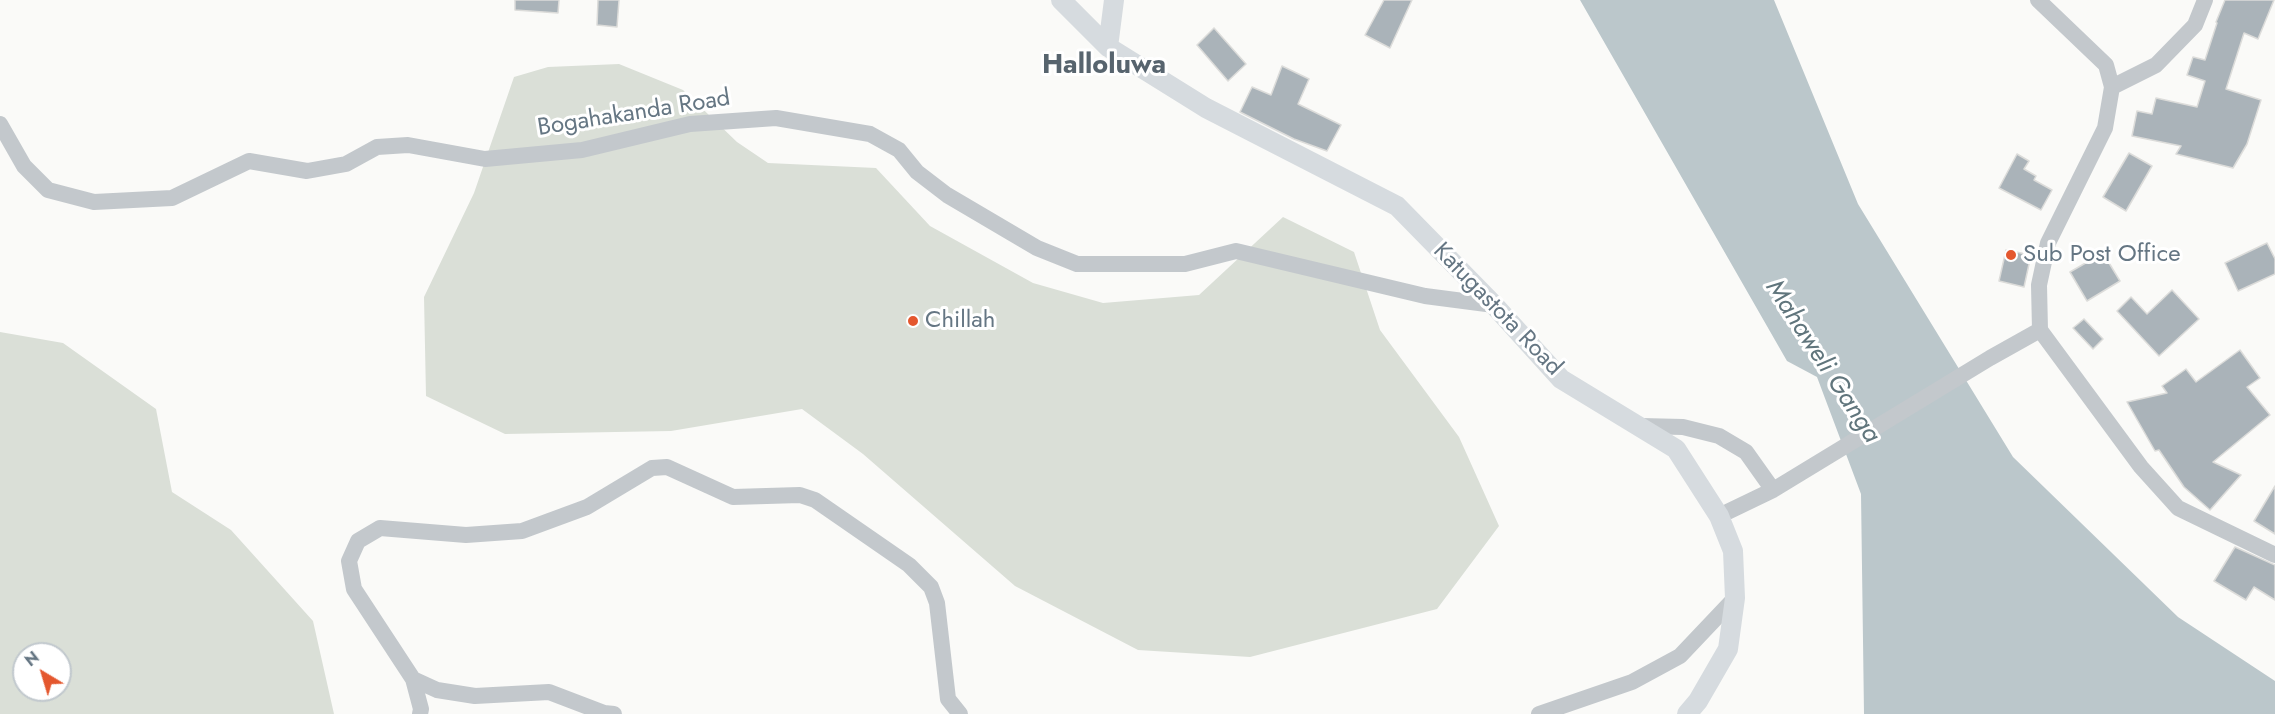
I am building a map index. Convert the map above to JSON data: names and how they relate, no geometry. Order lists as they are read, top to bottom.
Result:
{
  "streets": {
    "main road": ["Katugastota Road"],
    "street": ["Bogahakanda Road"]
  },
  "crossings": [
    ["Bogahakanda Road", "Katugastota Road"]
  ],
  "districts": ["Halloluwa"],
  "water": ["Mahaweli Ganga"],
  "places": ["Sub Post Office", "Chillah"],
  "north": "top left"
}
